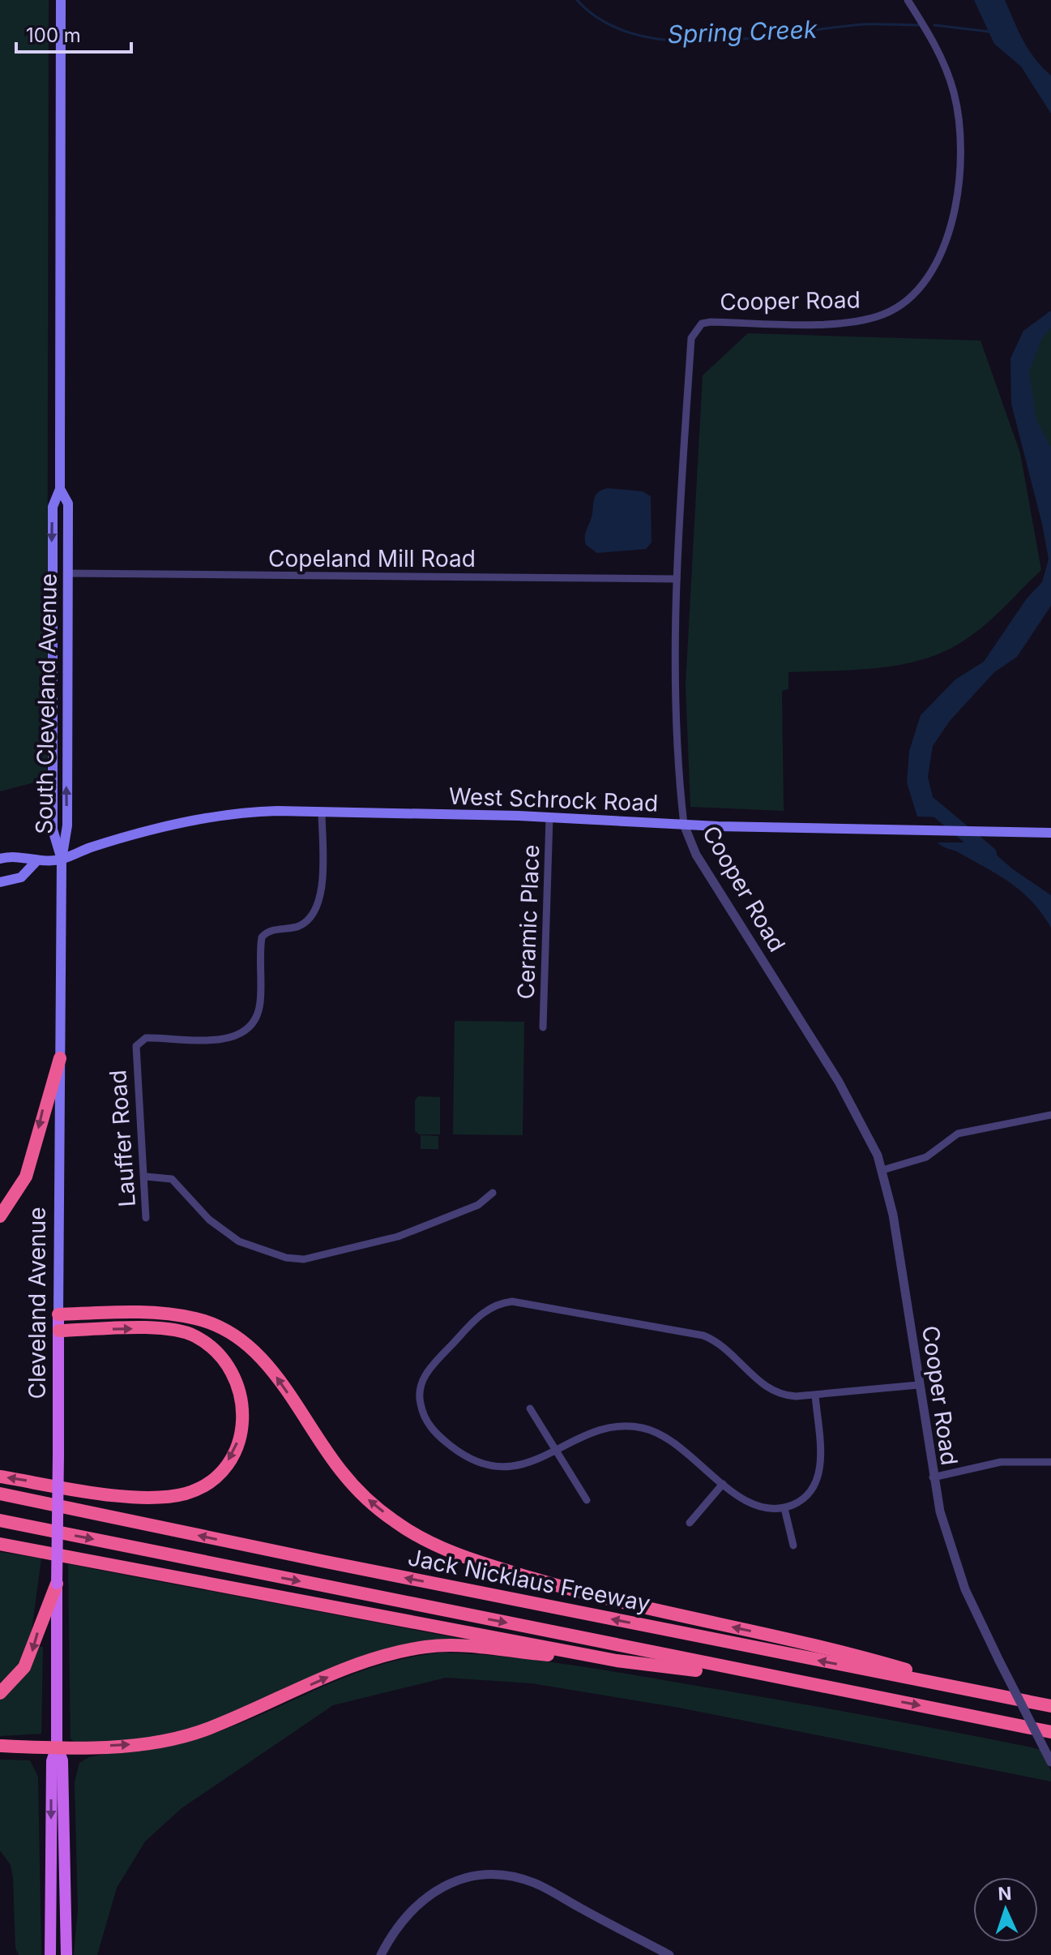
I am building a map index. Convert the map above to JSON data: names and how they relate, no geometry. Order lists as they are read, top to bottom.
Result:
{
  "streets": {
    "highway": ["Jack Nicklaus Freeway"],
    "main road": ["South Cleveland Avenue", "West Schrock Road", "Cleveland Avenue"],
    "street": [
      "Cooper Road",
      "Copeland Mill Road",
      "Ceramic Place",
      "Lauffer Road"
    ]
  },
  "crossings": [
    ["Cooper Road", "Copeland Mill Road"],
    ["Cooper Road", "West Schrock Road"],
    ["Copeland Mill Road", "South Cleveland Avenue"],
    ["South Cleveland Avenue", "West Schrock Road"],
    ["South Cleveland Avenue", "Cleveland Avenue"],
    ["West Schrock Road", "Ceramic Place"],
    ["West Schrock Road", "Lauffer Road"],
    ["West Schrock Road", "Cleveland Avenue"]
  ],
  "water": ["Spring Creek"],
  "scale_bar": "100 m",
  "north": "top"
}
